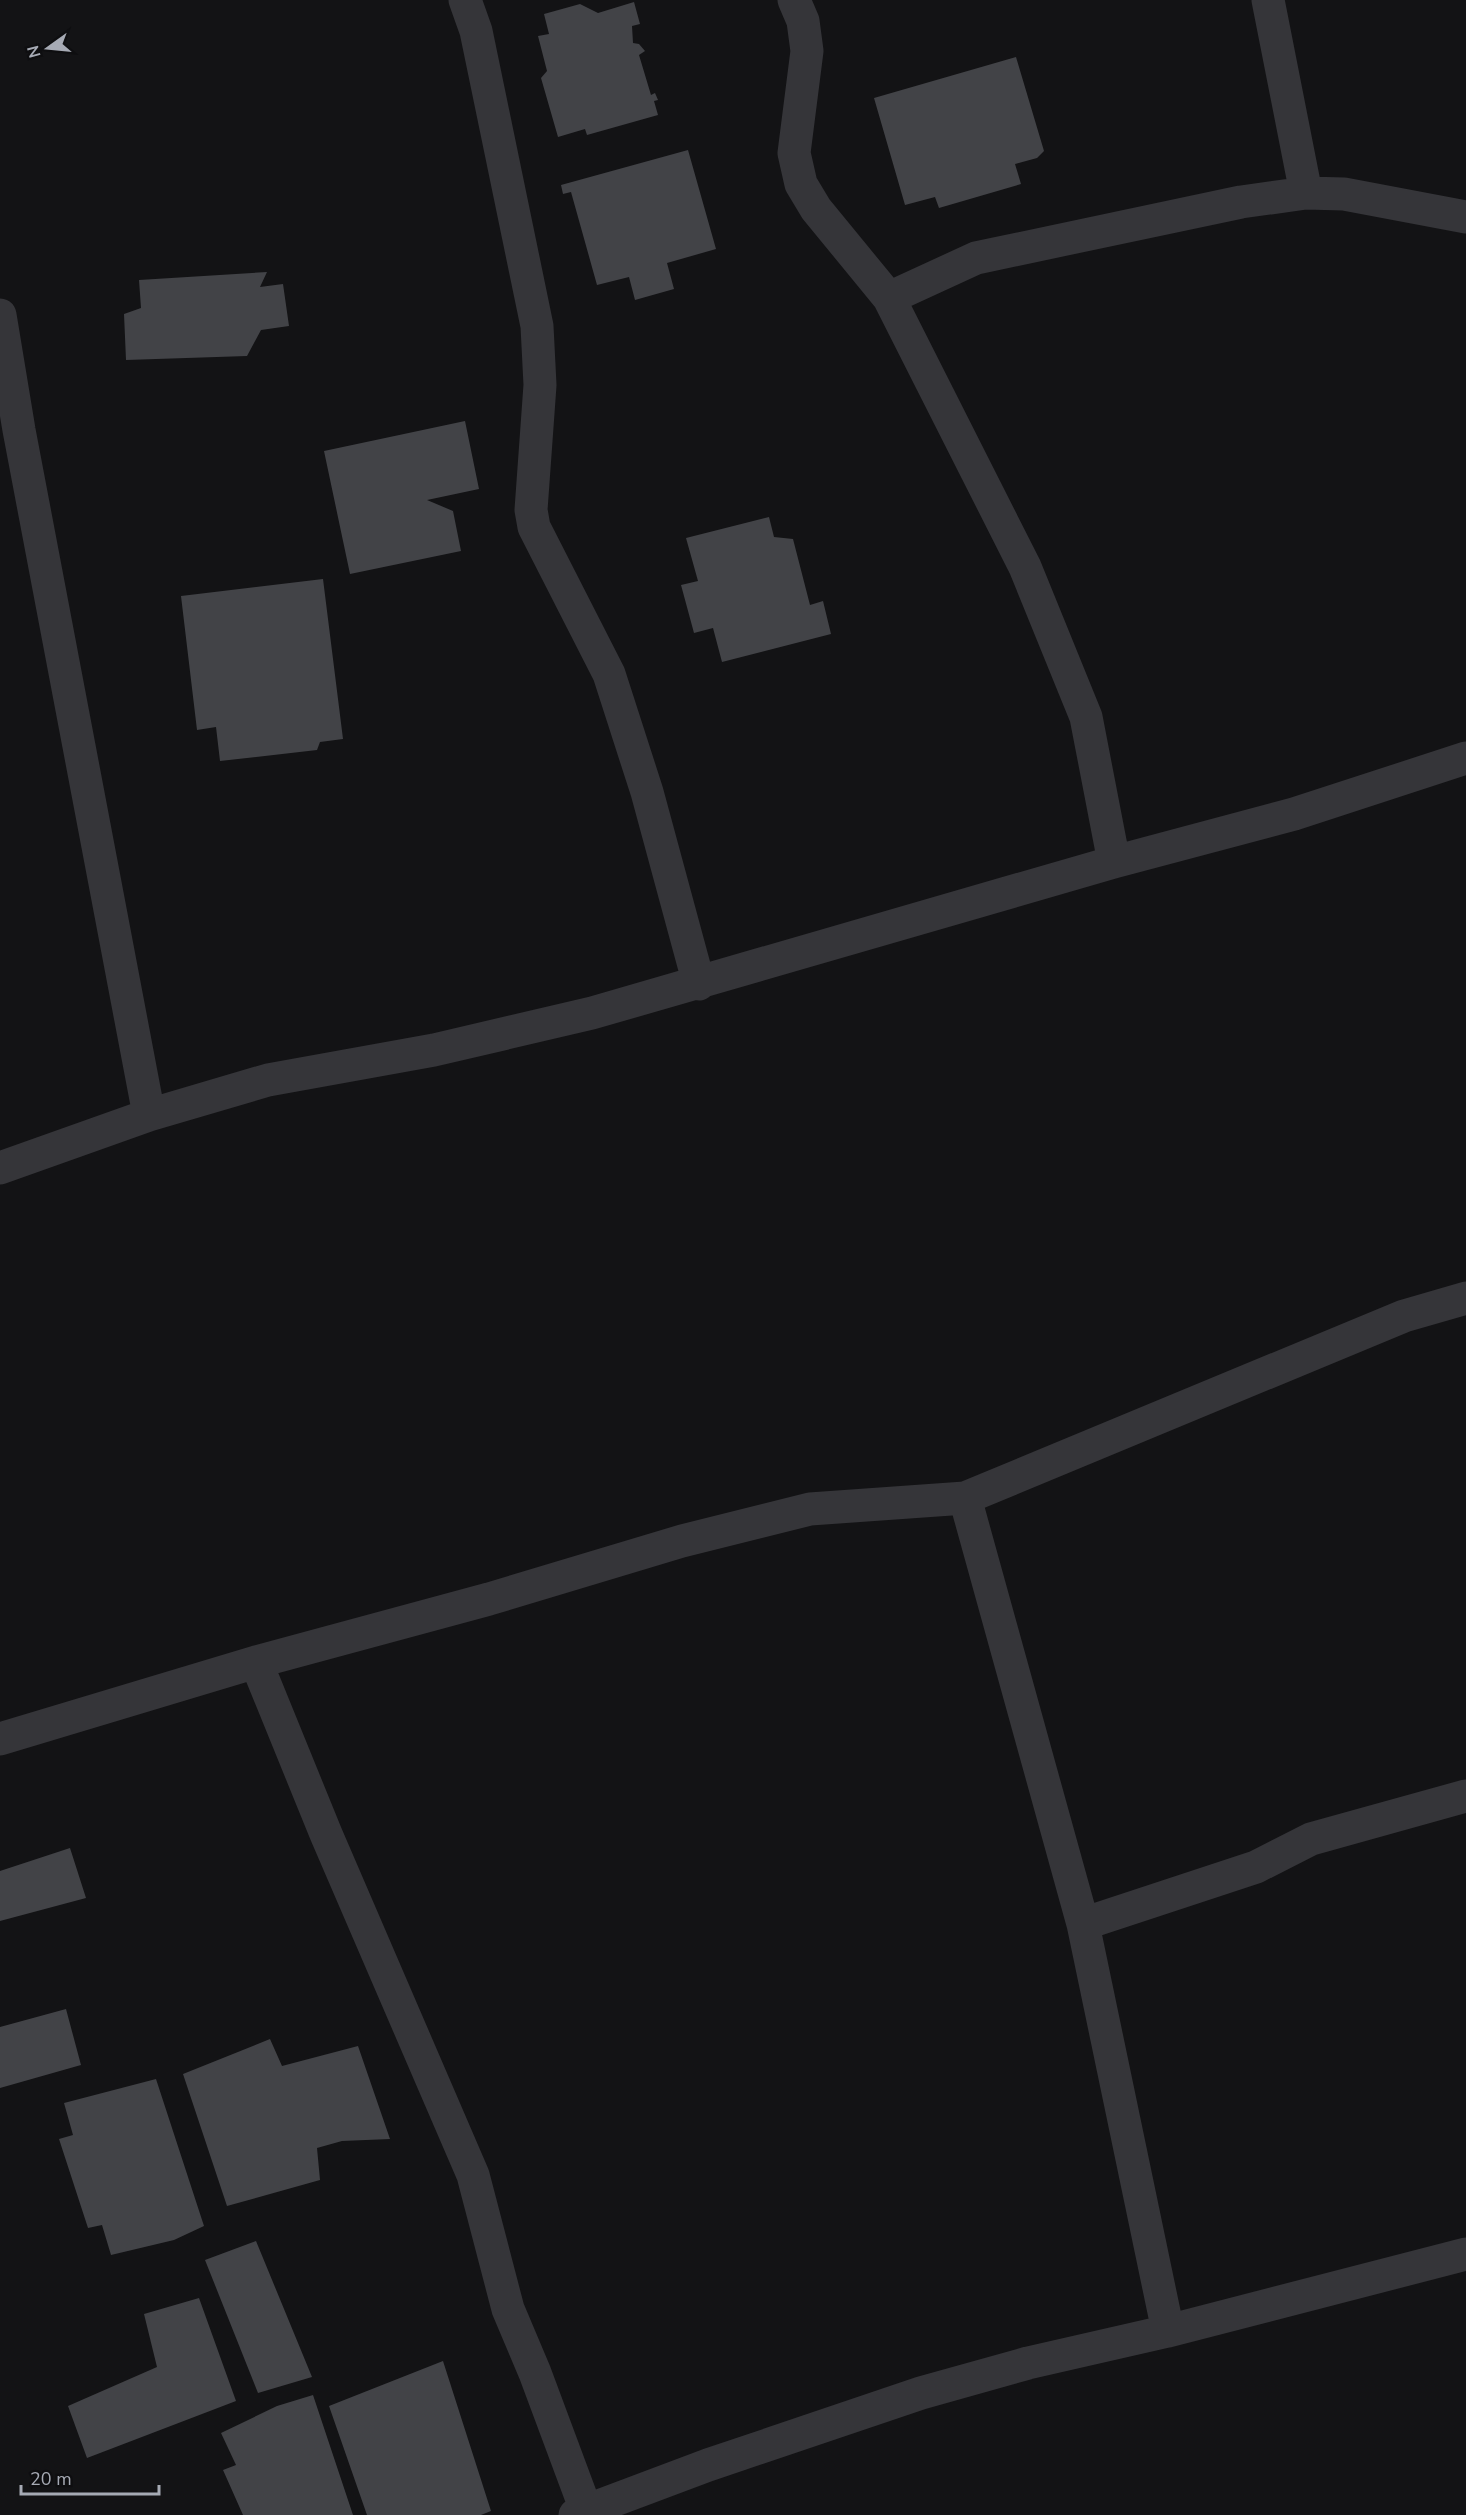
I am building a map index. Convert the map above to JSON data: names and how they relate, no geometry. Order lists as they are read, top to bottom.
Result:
{
  "scale_bar": "20 m",
  "north": "left"
}
